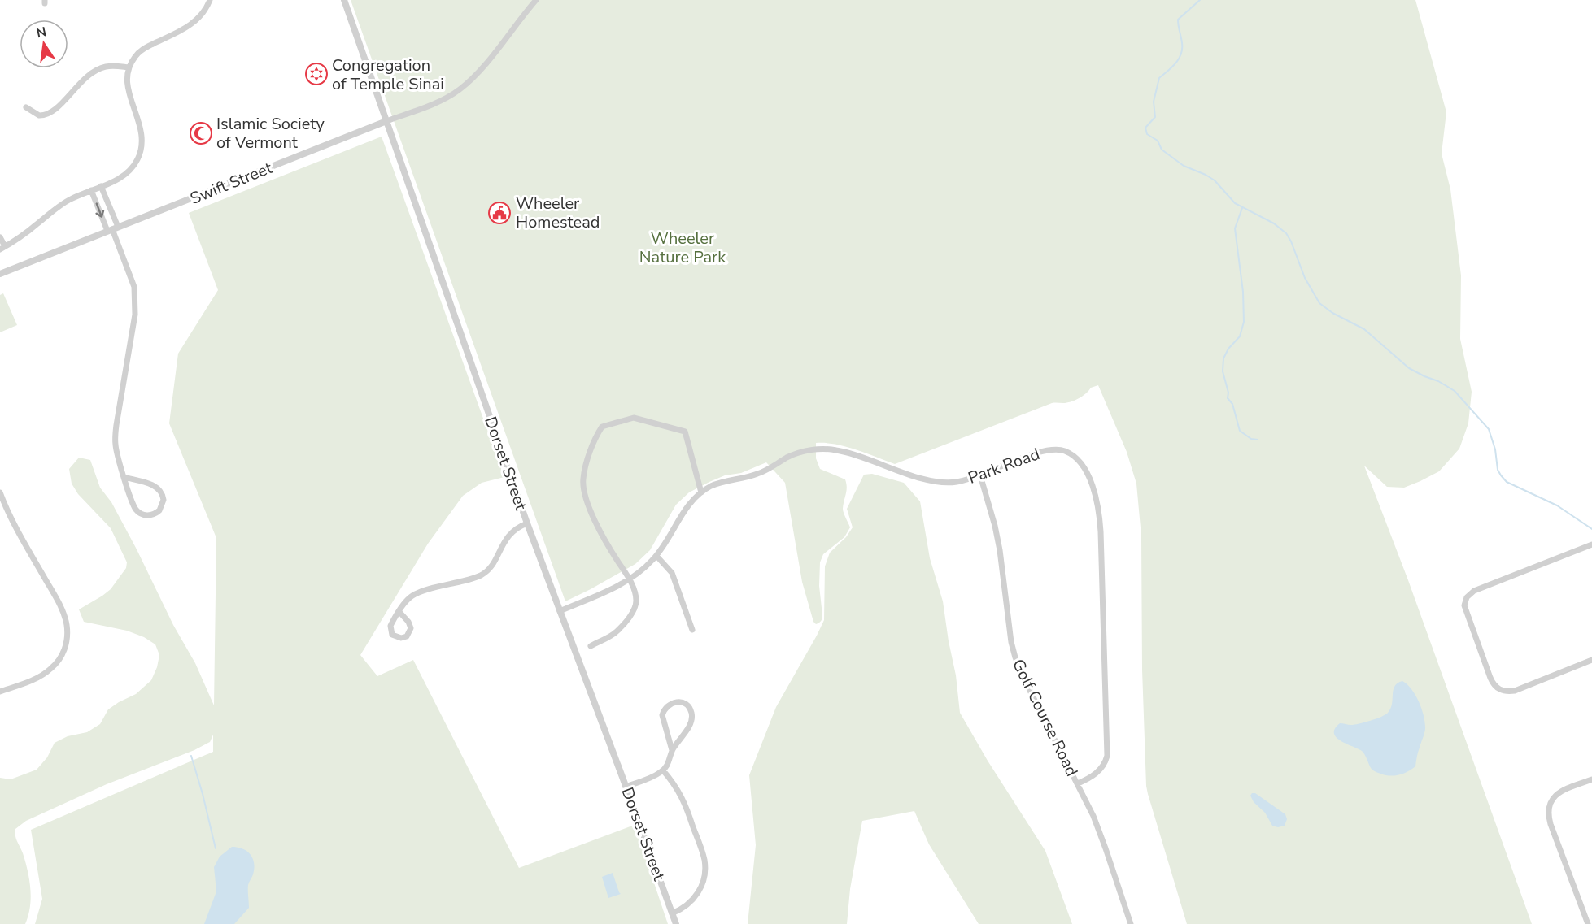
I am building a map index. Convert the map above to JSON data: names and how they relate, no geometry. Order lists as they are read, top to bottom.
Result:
{
  "streets": {
    "street": [
      "Swift Street",
      "Dorset Street",
      "Park Road",
      "Golf Course Road"
    ]
  },
  "crossings": [
    ["Swift Street", "Dorset Street"],
    ["Dorset Street", "Park Road"],
    ["Park Road", "Golf Course Road"]
  ],
  "parks": ["Wheeler Nature Park"],
  "places": {
    "synagogue": ["Congregation of Temple Sinai"],
    "mosque": ["Islamic Society of Vermont"],
    "public building": ["Wheeler Homestead"]
  },
  "north": "top"
}
